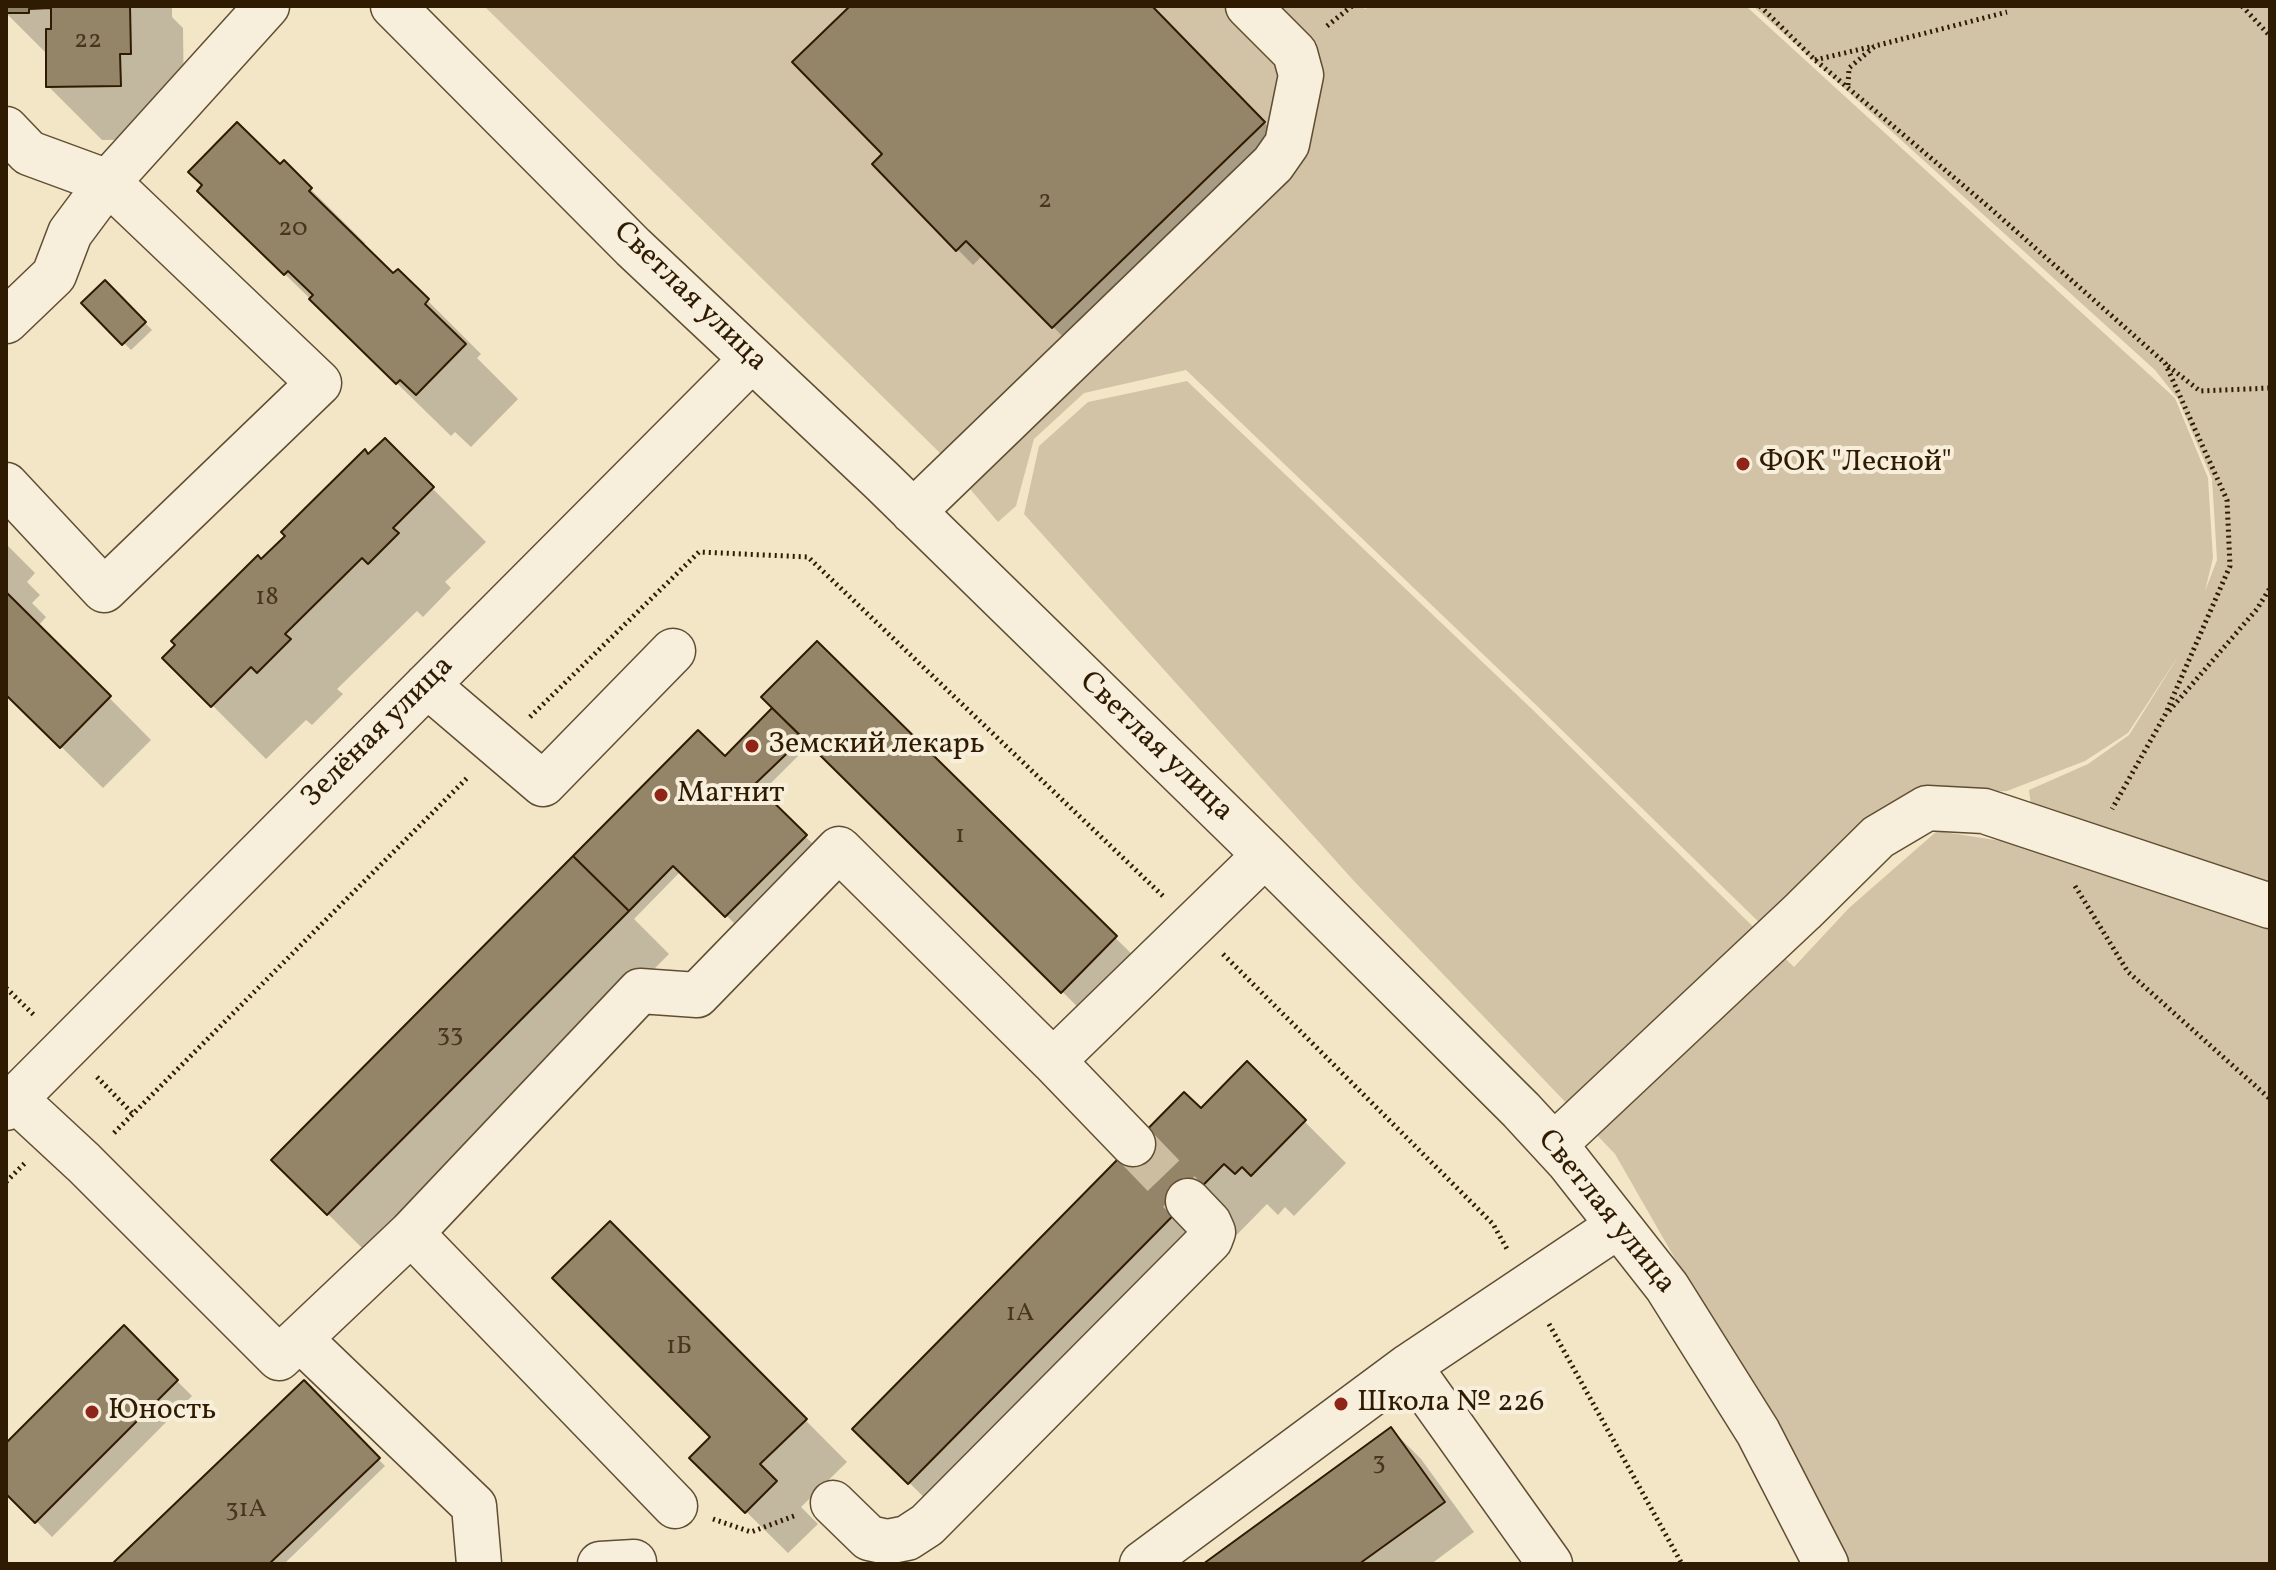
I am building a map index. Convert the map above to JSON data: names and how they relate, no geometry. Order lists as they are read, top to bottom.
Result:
{
  "streets": {
    "street": ["Светлая улица", "Зелёная улица"]
  },
  "crossings": [
    ["Светлая улица", "Зелёная улица"]
  ],
  "places": [
    "ФОК \"Лесной\"",
    "Земский лекарь",
    "Магнит",
    "Школа № 226",
    "Юность"
  ],
  "house_numbers": [
    "22",
    "2",
    "20",
    "18",
    "1",
    "33",
    "1А",
    "1Б",
    "3",
    "31А"
  ]
}
